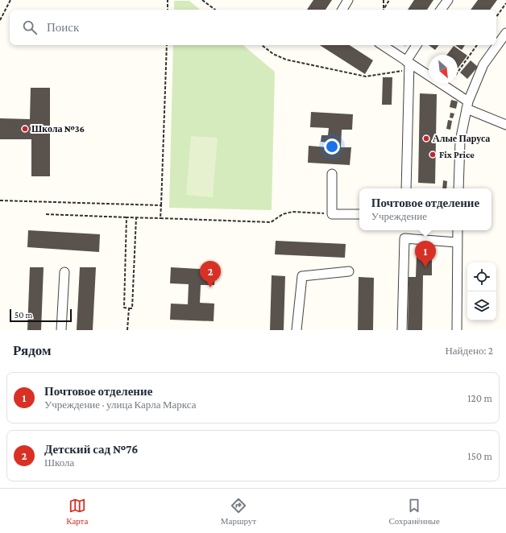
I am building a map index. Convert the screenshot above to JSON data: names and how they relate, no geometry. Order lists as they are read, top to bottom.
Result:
{
  "places": ["Школа №36", "Алые Паруса", "Fix Price"],
  "scale_bar": "50 m",
  "north": "bottom right",
  "page": {
    "search": "Поиск",
    "popup": ["Почтовое отделение", "Учреждение"],
    "pins": ["1", "2"],
    "scale": "50 m",
    "heading": ["Рядом", "Найдено: 2"],
    "list": [
      {
        "mark": "1",
        "name": "Почтовое отделение",
        "note": "Учреждение · улица Карла Маркса",
        "value": "120 m"
      },
      {
        "mark": "2",
        "name": "Детский сад №76",
        "note": "Школа",
        "value": "150 m"
      }
    ],
    "nav": ["Карта", "Маршрут", "Сохранённые"]
  }
}
